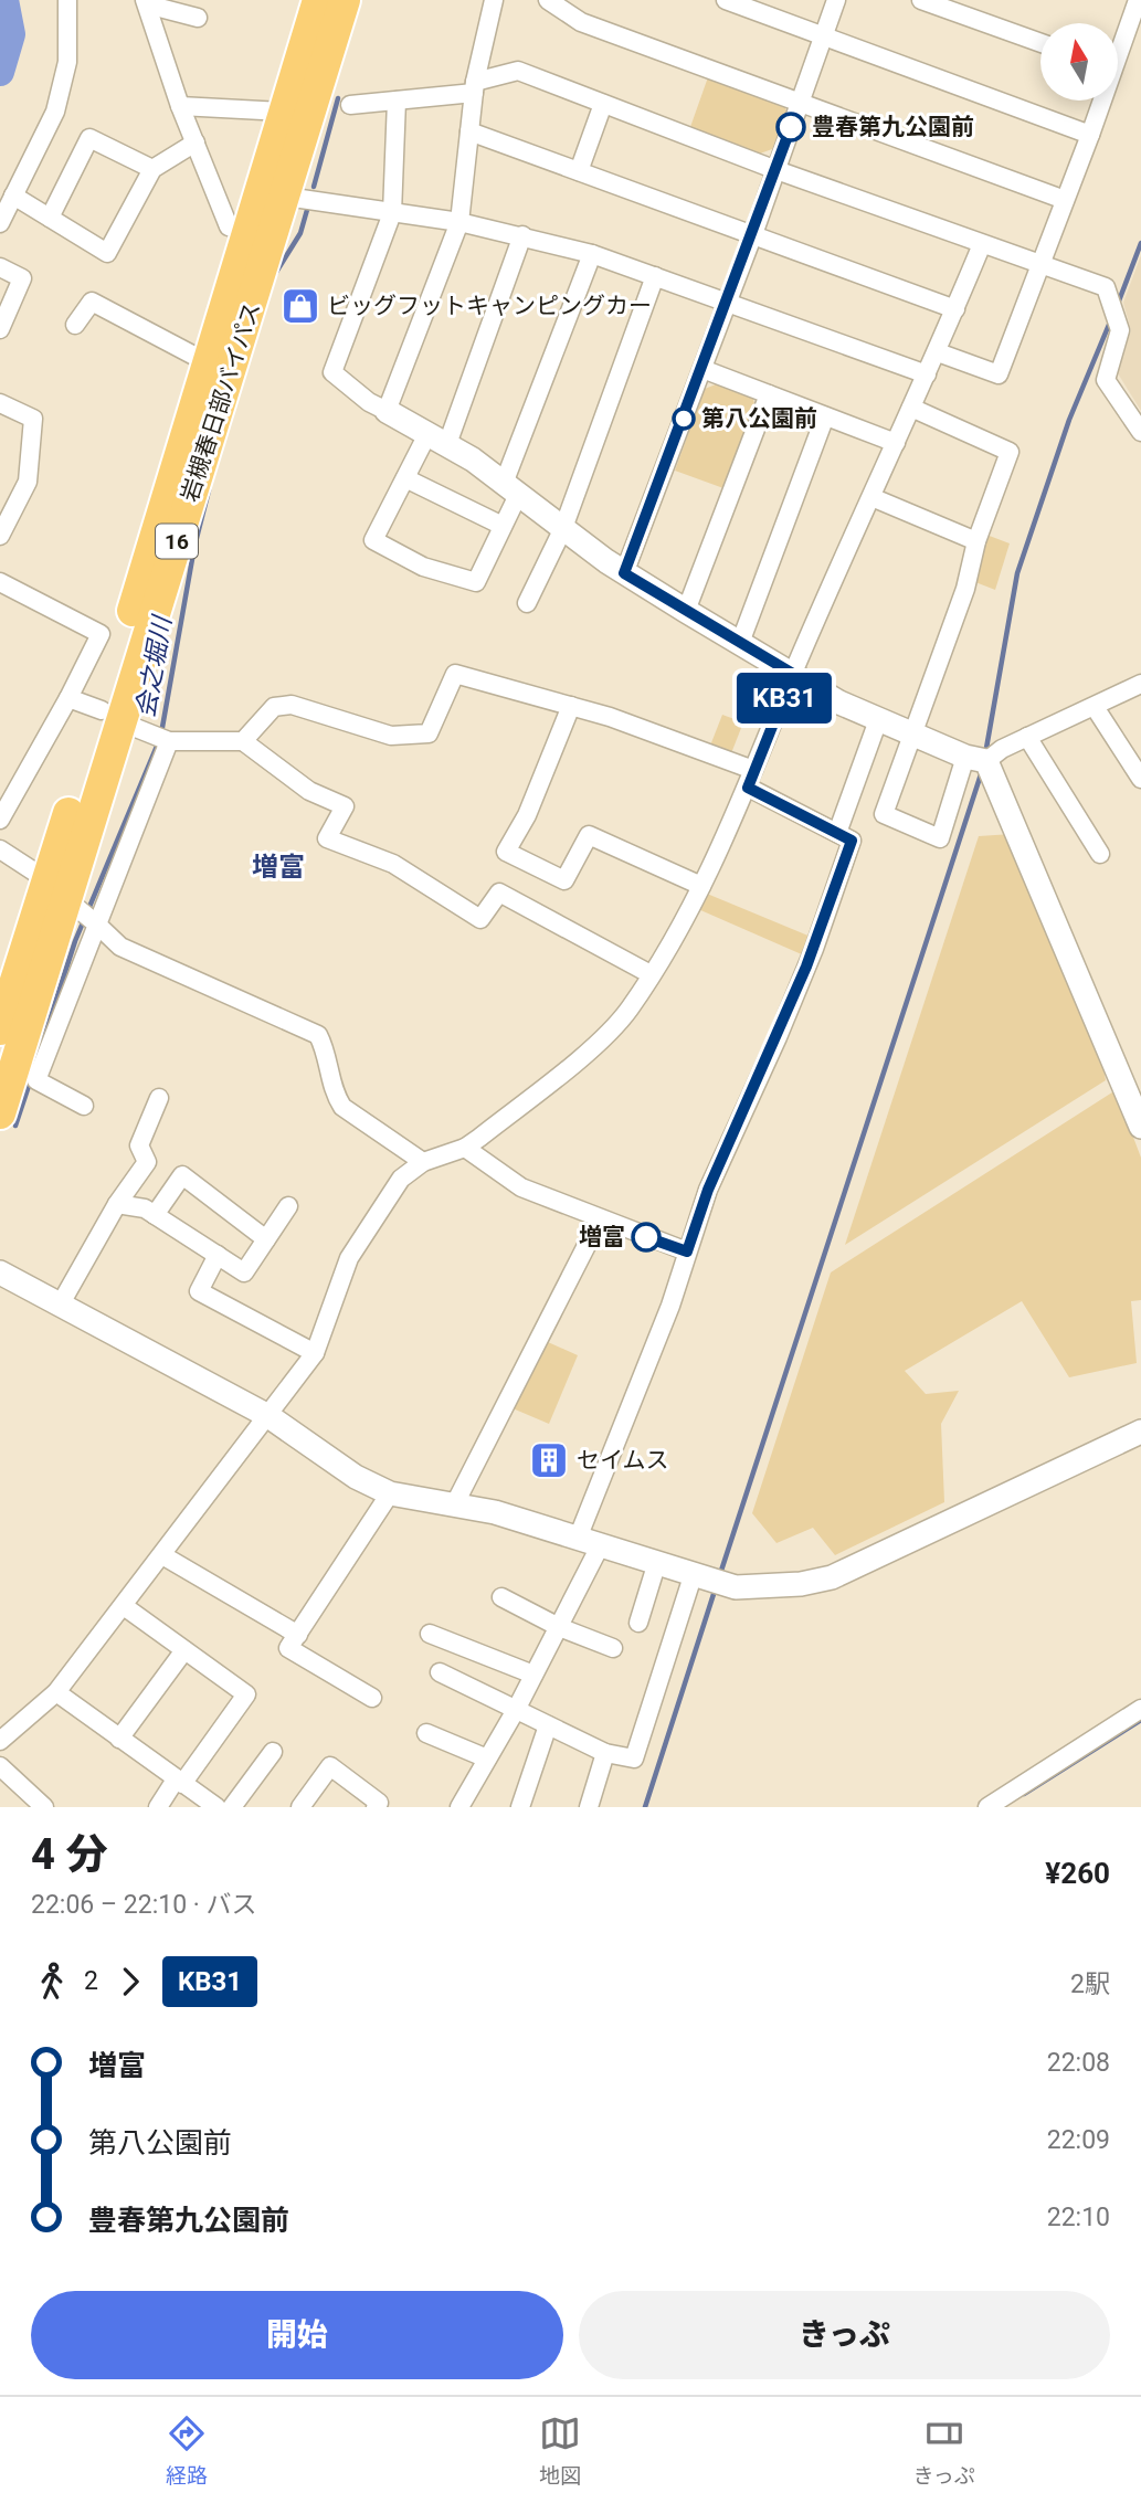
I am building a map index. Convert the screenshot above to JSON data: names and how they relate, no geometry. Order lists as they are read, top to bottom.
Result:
{
  "streets": {
    "highway": ["岩槻春日部バイパス", "16"]
  },
  "districts": ["増富"],
  "water": ["会之堀川"],
  "places": {
    "other": ["豊春第九公園前", "第八公園前", "増富"],
    "shop": ["ビッグフットキャンピングカー"],
    "building": ["セイムス"]
  },
  "lines": ["bus line KB31"],
  "north": "top",
  "page": {
    "on_map": "KB31",
    "heading": ["4 分", "22:06 – 22:10 · バス", "¥260"],
    "legs": ["2", "KB31", "2駅"],
    "list": [
      {
        "name": "増富",
        "value": "22:08"
      },
      {
        "name": "第八公園前",
        "value": "22:09"
      },
      {
        "name": "豊春第九公園前",
        "value": "22:10"
      }
    ],
    "buttons": ["開始", "きっぷ"],
    "tabs": ["経路", "地図", "きっぷ"]
  }
}
